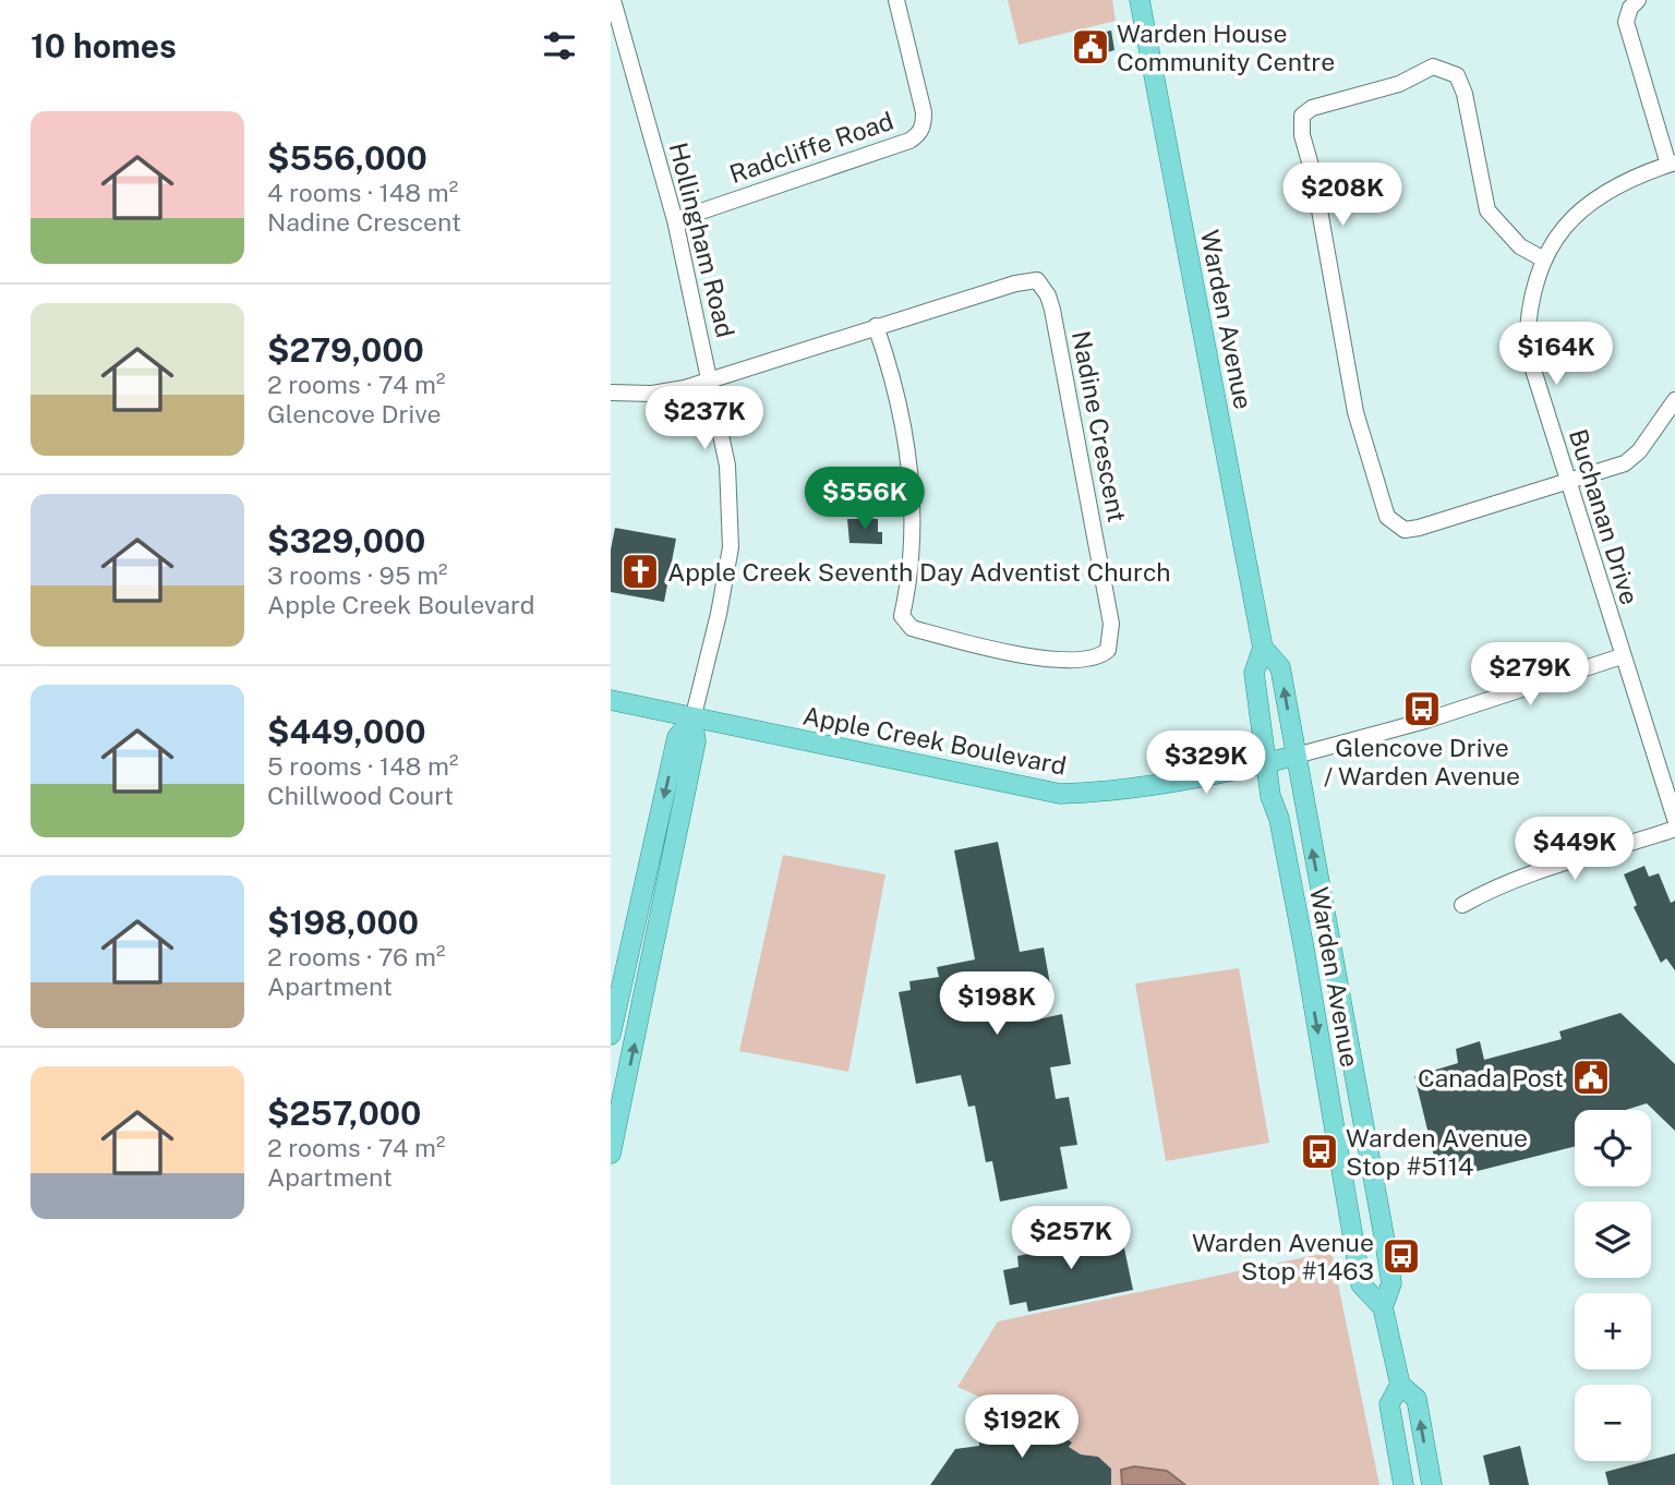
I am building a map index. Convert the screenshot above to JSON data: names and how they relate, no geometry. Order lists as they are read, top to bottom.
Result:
{
  "streets": {
    "main road": ["Warden Avenue", "Apple Creek Boulevard"],
    "street": [
      "Radcliffe Road",
      "Hollingham Road",
      "Nadine Crescent",
      "Buchanan Drive"
    ]
  },
  "crossings": [
    ["Radcliffe Road", "Hollingham Road"],
    ["Hollingham Road", "Nadine Crescent"],
    ["Hollingham Road", "Apple Creek Boulevard"],
    ["Warden Avenue", "Apple Creek Boulevard"]
  ],
  "places": {
    "public building": ["Warden House Community Centre", "Canada Post"],
    "church": ["Apple Creek Seventh Day Adventist Church"],
    "bus stop": ["Glencove Drive / Warden Avenue", "Warden Avenue Stop #5114", "Warden Avenue Stop #1463"]
  },
  "page": {
    "heading": "10 homes",
    "list": [
      {
        "name": "$556,000",
        "note": "4 rooms · 148 m² · Nadine Crescent"
      },
      {
        "name": "$279,000",
        "note": "2 rooms · 74 m² · Glencove Drive"
      },
      {
        "name": "$329,000",
        "note": "3 rooms · 95 m² · Apple Creek Boulevard"
      },
      {
        "name": "$449,000",
        "note": "5 rooms · 148 m² · Chillwood Court"
      },
      {
        "name": "$198,000",
        "note": "2 rooms · 76 m² · Apartment"
      },
      {
        "name": "$257,000",
        "note": "2 rooms · 74 m² · Apartment"
      }
    ],
    "price": [
      "$208K",
      "$164K",
      "$237K",
      "$556K",
      "$279K",
      "$329K",
      "$449K",
      "$198K",
      "$257K",
      "$192K"
    ],
    "map_buttons": ["+", "−"]
  }
}
